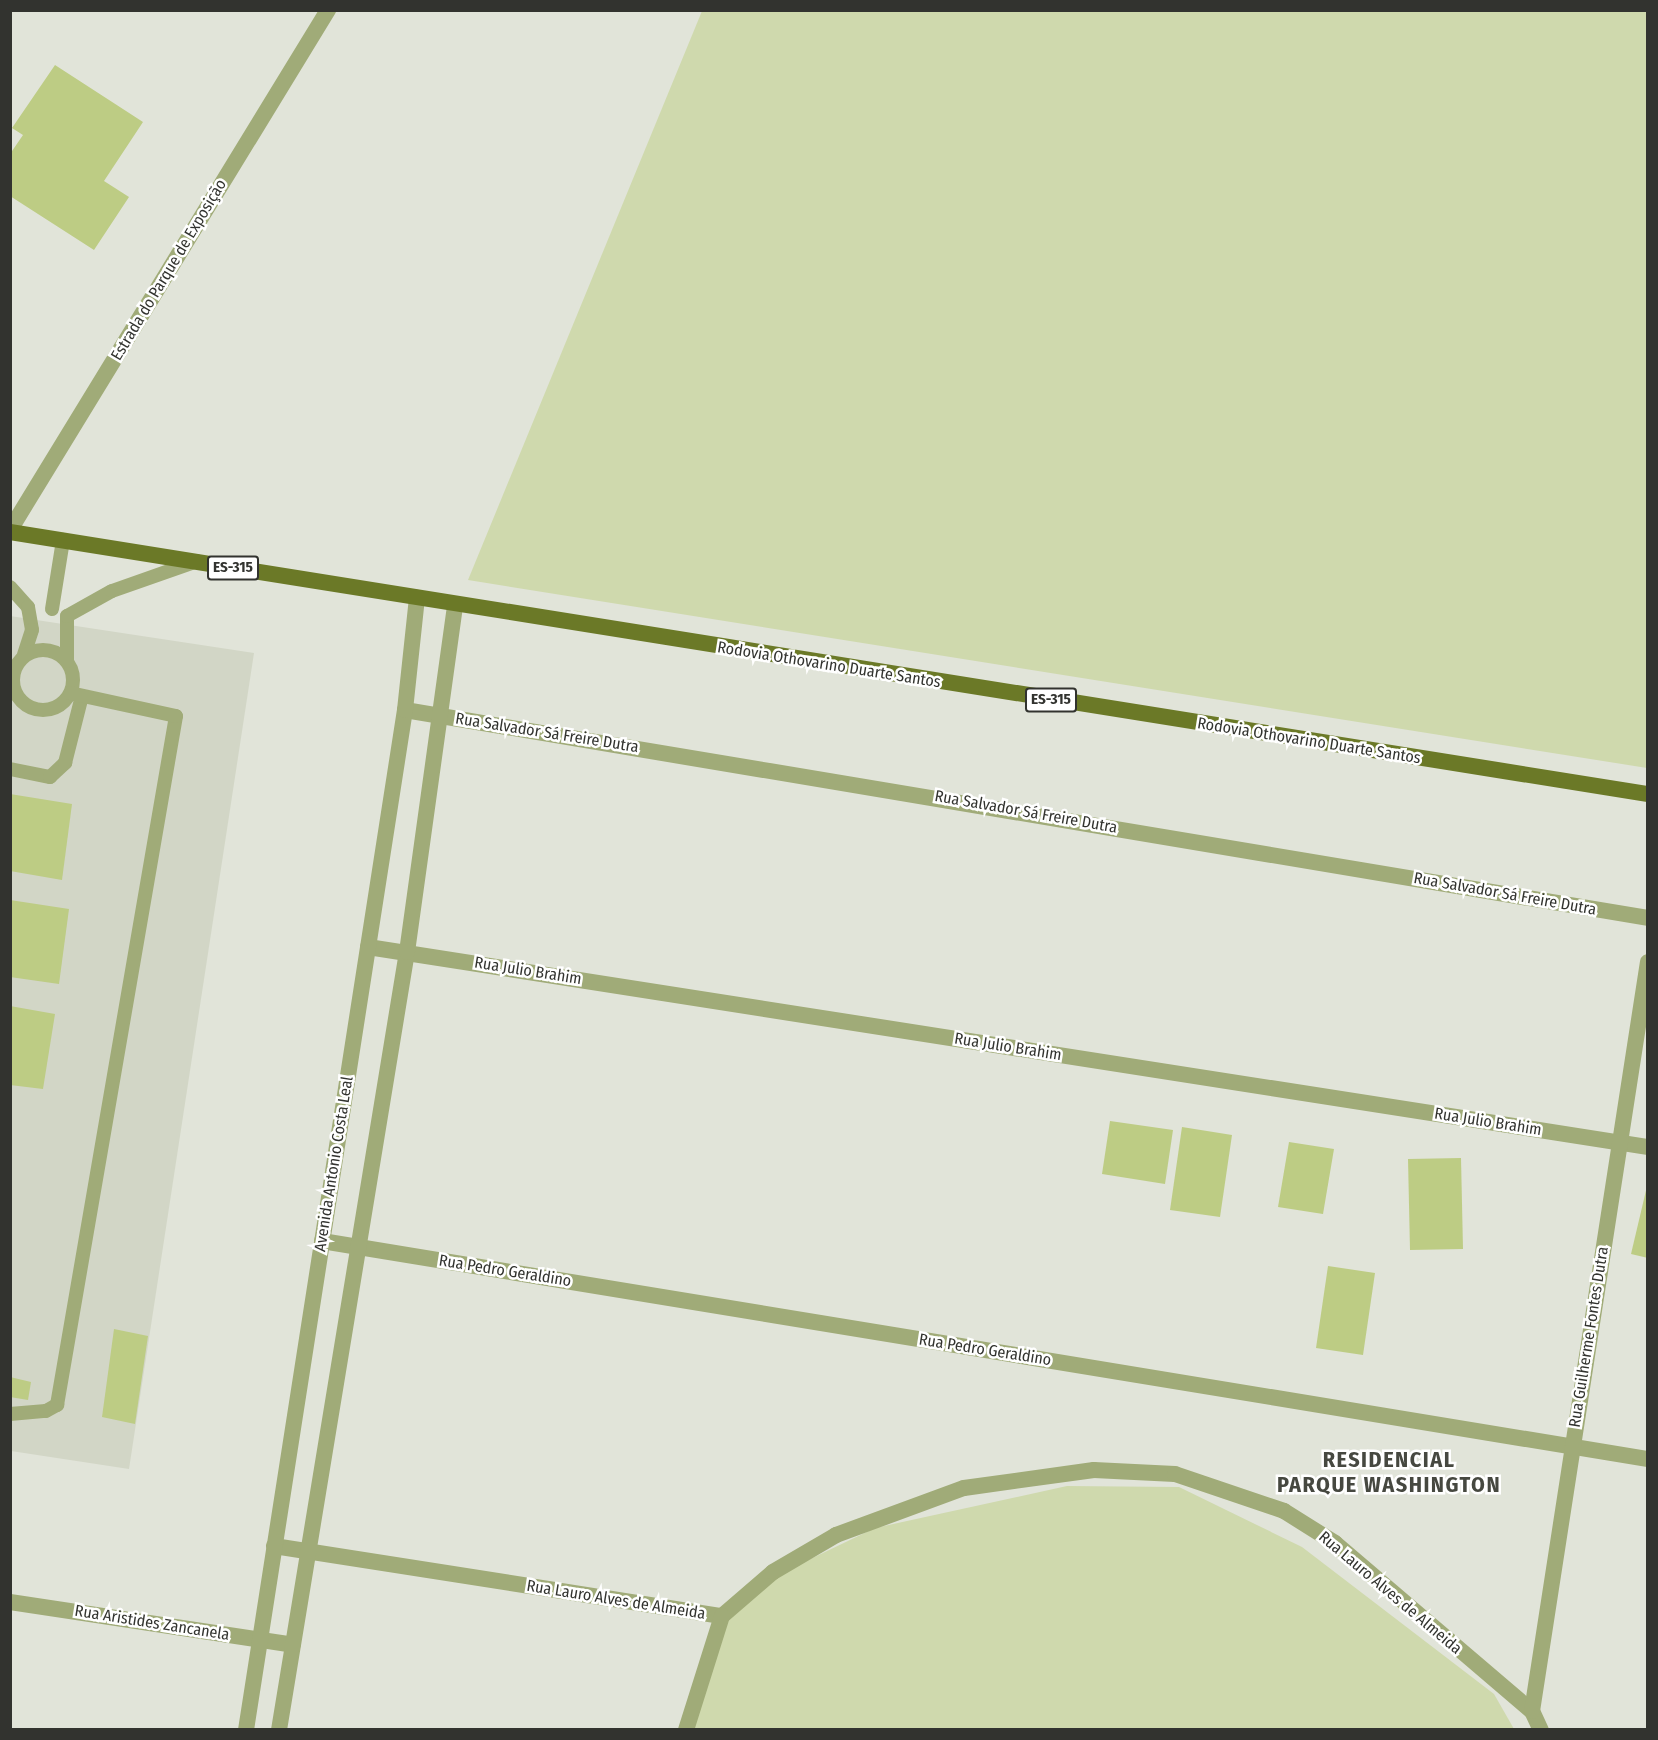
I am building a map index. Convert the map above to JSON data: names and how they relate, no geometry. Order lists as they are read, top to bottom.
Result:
{
  "streets": {
    "main road": ["ES-315", "Rodovia Othovarino Duarte Santos"],
    "street": [
      "Estrada do Parque de Exposição",
      "Rua Salvador Sá Freire Dutra",
      "Rua Julio Brahim",
      "Avenida Antonio Costa Leal",
      "Rua Pedro Geraldino",
      "Rua Guilherme Fontes Dutra",
      "Rua Lauro Alves de Almeida",
      "Rua Aristides Zancanela"
    ]
  },
  "crossings": [
    ["Estrada do Parque de Exposição", "Rodovia Othovarino Duarte Santos"],
    ["Rodovia Othovarino Duarte Santos", "Avenida Antonio Costa Leal"],
    ["Rua Salvador Sá Freire Dutra", "Avenida Antonio Costa Leal"],
    ["Rua Julio Brahim", "Avenida Antonio Costa Leal"],
    ["Rua Julio Brahim", "Rua Guilherme Fontes Dutra"],
    ["Avenida Antonio Costa Leal", "Rua Pedro Geraldino"],
    ["Avenida Antonio Costa Leal", "Rua Lauro Alves de Almeida"],
    ["Avenida Antonio Costa Leal", "Rua Aristides Zancanela"],
    ["Rua Pedro Geraldino", "Rua Guilherme Fontes Dutra"],
    ["Rua Guilherme Fontes Dutra", "Rua Lauro Alves de Almeida"]
  ],
  "districts": ["RESIDENCIAL PARQUE WASHINGTON"]
}
